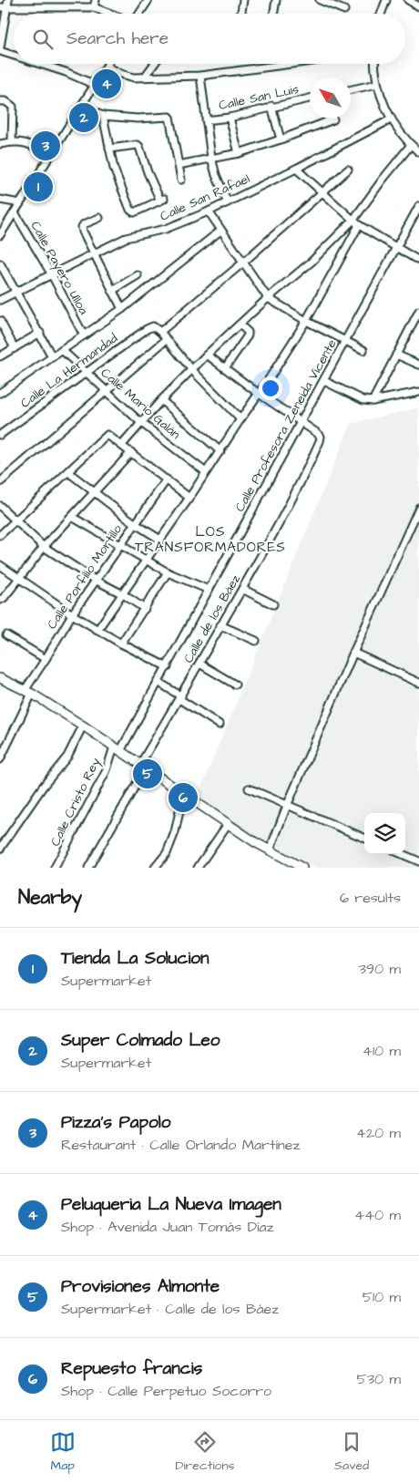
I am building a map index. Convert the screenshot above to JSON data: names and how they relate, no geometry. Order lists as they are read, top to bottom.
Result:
{
  "streets": {
    "street": [
      "Calle San Luis",
      "Calle San Rafael",
      "Calle Payero Ulloa",
      "Calle La Hermandad",
      "Calle Mario Galán",
      "Calle Profesora Zeneida Vicente",
      "Calle Porfilio Mortillo",
      "Calle de los Báez",
      "Calle Cristo Rey"
    ]
  },
  "crossings": [
    ["Calle San Rafael", "Calle Payero Ulloa"],
    ["Calle La Hermandad", "Calle Mario Galán"],
    ["Calle Profesora Zeneida Vicente", "Calle de los Báez"],
    ["Calle Profesora Zeneida Vicente", "Calle Cristo Rey"]
  ],
  "districts": ["LOS TRANSFORMADORES"],
  "north": "top left",
  "page": {
    "search": "Search here",
    "pins": [
      "4",
      "2",
      "3",
      "1",
      "5",
      "6"
    ],
    "heading": ["Nearby", "6 results"],
    "list": [
      {
        "mark": "1",
        "name": "Tienda La Solucion",
        "note": "Supermarket",
        "value": "390 m"
      },
      {
        "mark": "2",
        "name": "Super Colmado Leo",
        "note": "Supermarket",
        "value": "410 m"
      },
      {
        "mark": "3",
        "name": "Pizza's Papolo",
        "note": "Restaurant · Calle Orlando Martínez",
        "value": "420 m"
      },
      {
        "mark": "4",
        "name": "Peluqueria La Nueva Imagen",
        "note": "Shop · Avenida Juan Tomás Díaz",
        "value": "440 m"
      },
      {
        "mark": "5",
        "name": "Provisiones Almonte",
        "note": "Supermarket · Calle de los Báez",
        "value": "510 m"
      },
      {
        "mark": "6",
        "name": "Repuesto francis",
        "note": "Shop · Calle Perpetuo Socorro",
        "value": "530 m"
      }
    ],
    "nav": ["Map", "Directions", "Saved"]
  }
}
